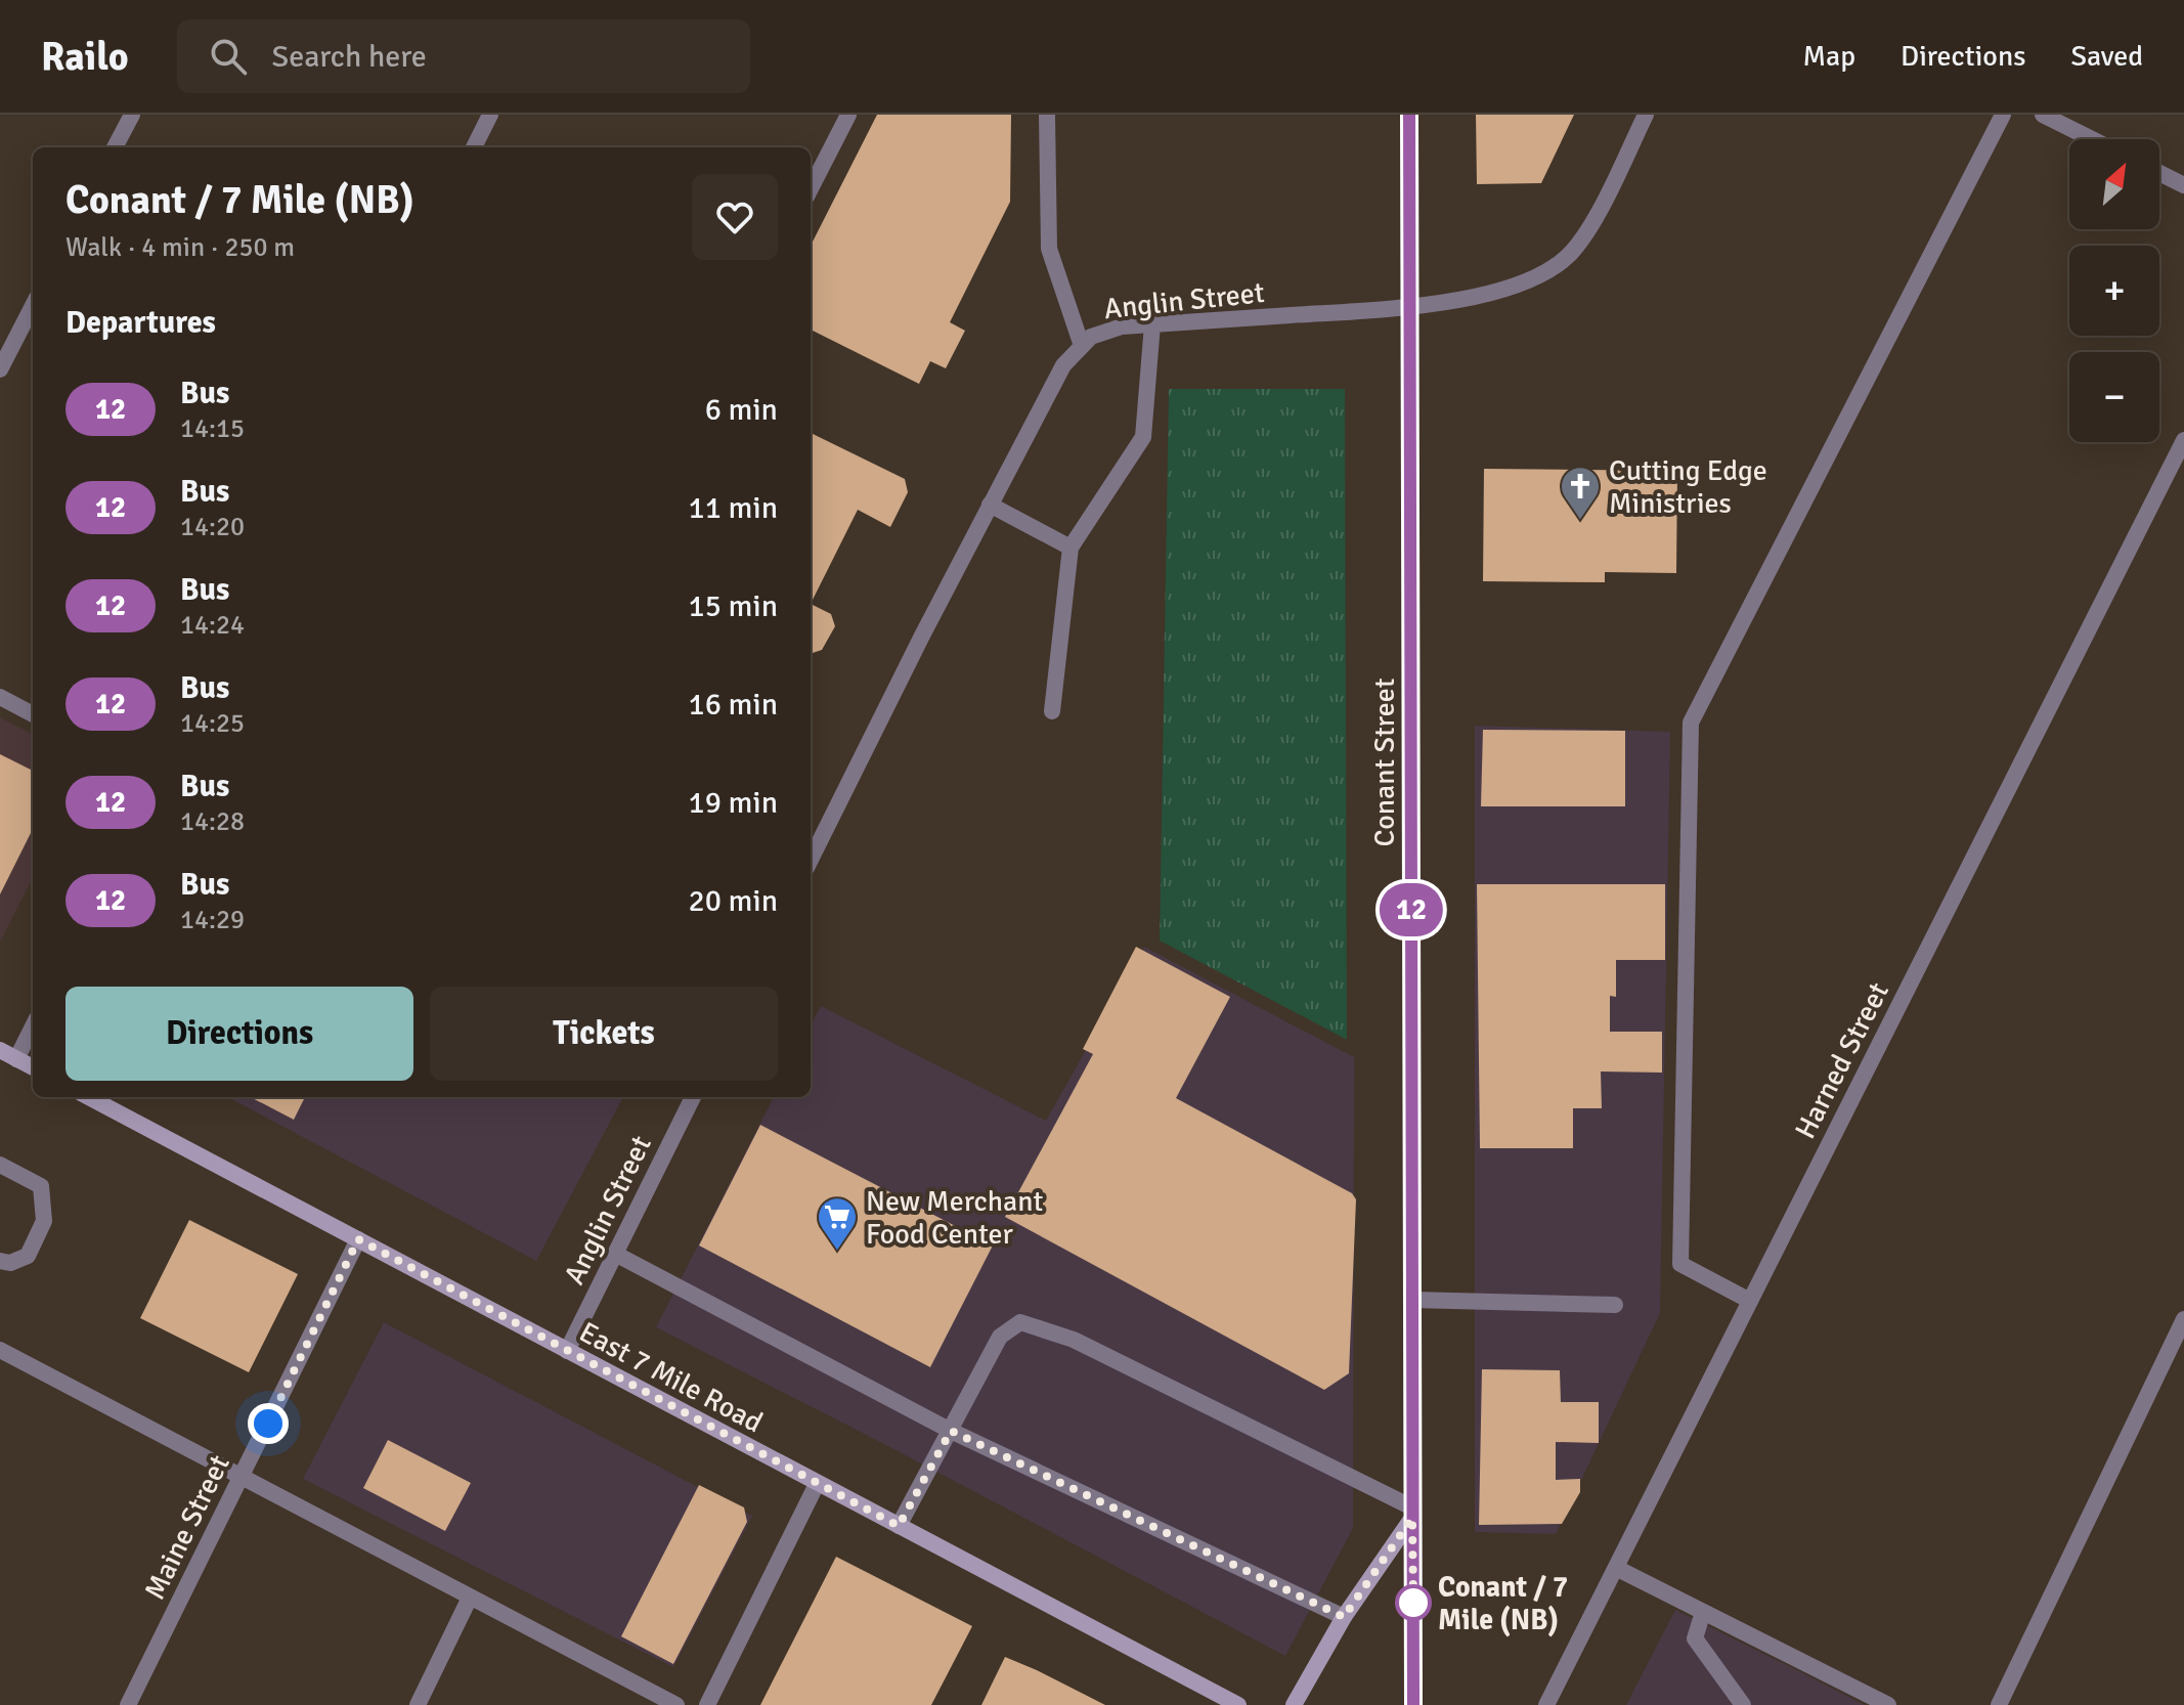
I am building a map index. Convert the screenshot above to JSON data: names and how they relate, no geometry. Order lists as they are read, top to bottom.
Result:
{
  "streets": {
    "main road": ["Conant Street", "East 7 Mile Road"],
    "street": ["Anglin Street", "Harned Street", "Maine Street"]
  },
  "crossings": [
    ["Anglin Street", "Conant Street"],
    ["Anglin Street", "East 7 Mile Road"],
    ["East 7 Mile Road", "Maine Street"]
  ],
  "places": {
    "church": ["Cutting Edge Ministries"],
    "supermarket": ["New Merchant Food Center"],
    "other": ["Conant / 7 Mile (NB)"]
  },
  "lines": ["bus line 12"],
  "north": "top right",
  "page": {
    "header": "Railo",
    "search": "Search here",
    "nav": ["Map", "Directions", "Saved"],
    "on_map": "12",
    "map_buttons": ["+", "−"],
    "heading": [
      ["Conant / 7 Mile (NB)", "Walk · 4 min · 250 m"],
      "Departures"
    ],
    "list": [
      {
        "mark": "12",
        "name": "Bus",
        "note": "14:15",
        "value": "6 min"
      },
      {
        "mark": "12",
        "name": "Bus",
        "note": "14:20",
        "value": "11 min"
      },
      {
        "mark": "12",
        "name": "Bus",
        "note": "14:24",
        "value": "15 min"
      },
      {
        "mark": "12",
        "name": "Bus",
        "note": "14:25",
        "value": "16 min"
      },
      {
        "mark": "12",
        "name": "Bus",
        "note": "14:28",
        "value": "19 min"
      },
      {
        "mark": "12",
        "name": "Bus",
        "note": "14:29",
        "value": "20 min"
      }
    ],
    "buttons": ["Directions", "Tickets"]
  }
}
